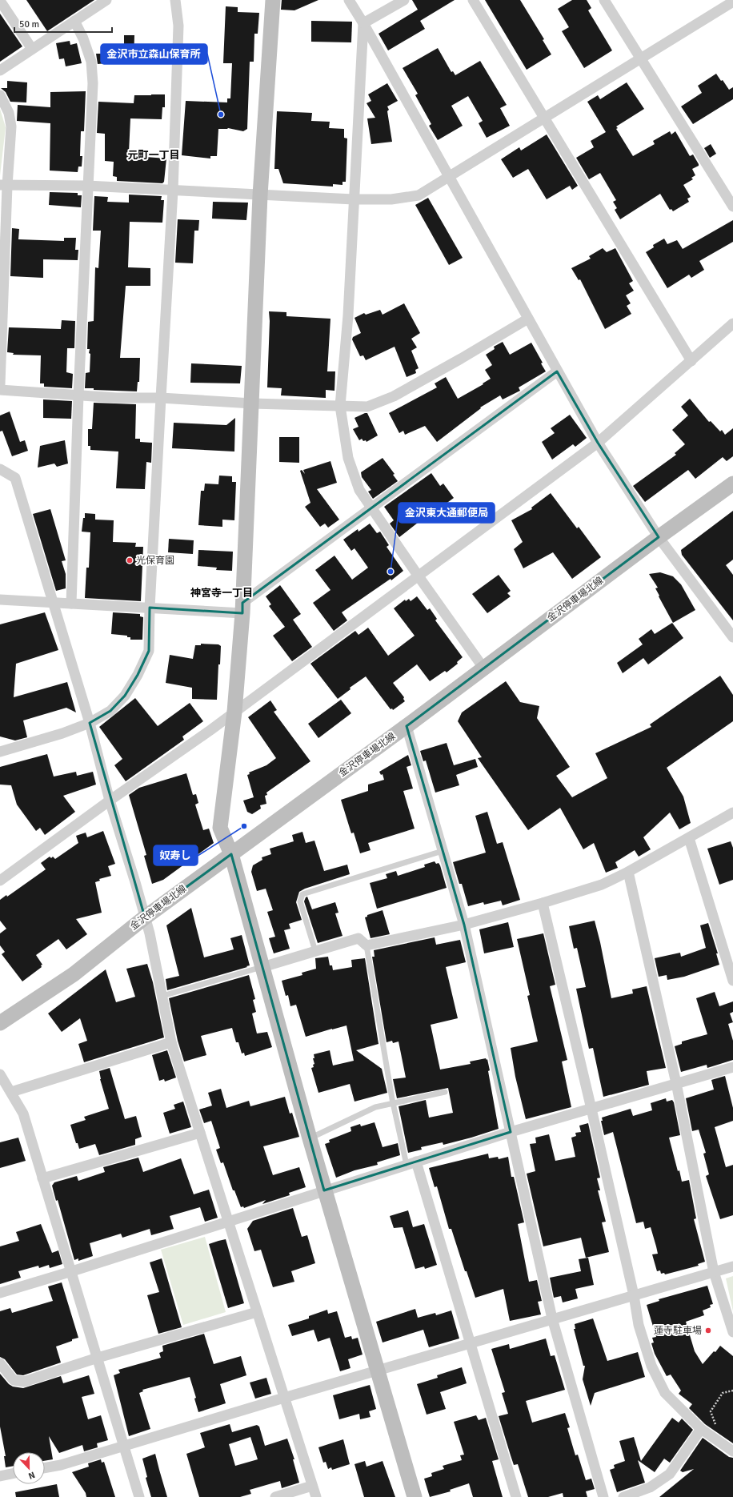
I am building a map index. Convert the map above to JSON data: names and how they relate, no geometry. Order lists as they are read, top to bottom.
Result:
{
  "streets": {
    "street": ["金沢停車場北線"]
  },
  "districts": ["元町一丁目", "神宮寺一丁目"],
  "places": [
    "金沢市立森山保育所",
    "光保育園",
    "金沢東大通郵便局",
    "奴寿し",
    "蓮寺駐車場"
  ],
  "scale_bar": "50 m",
  "north": "bottom"
}
